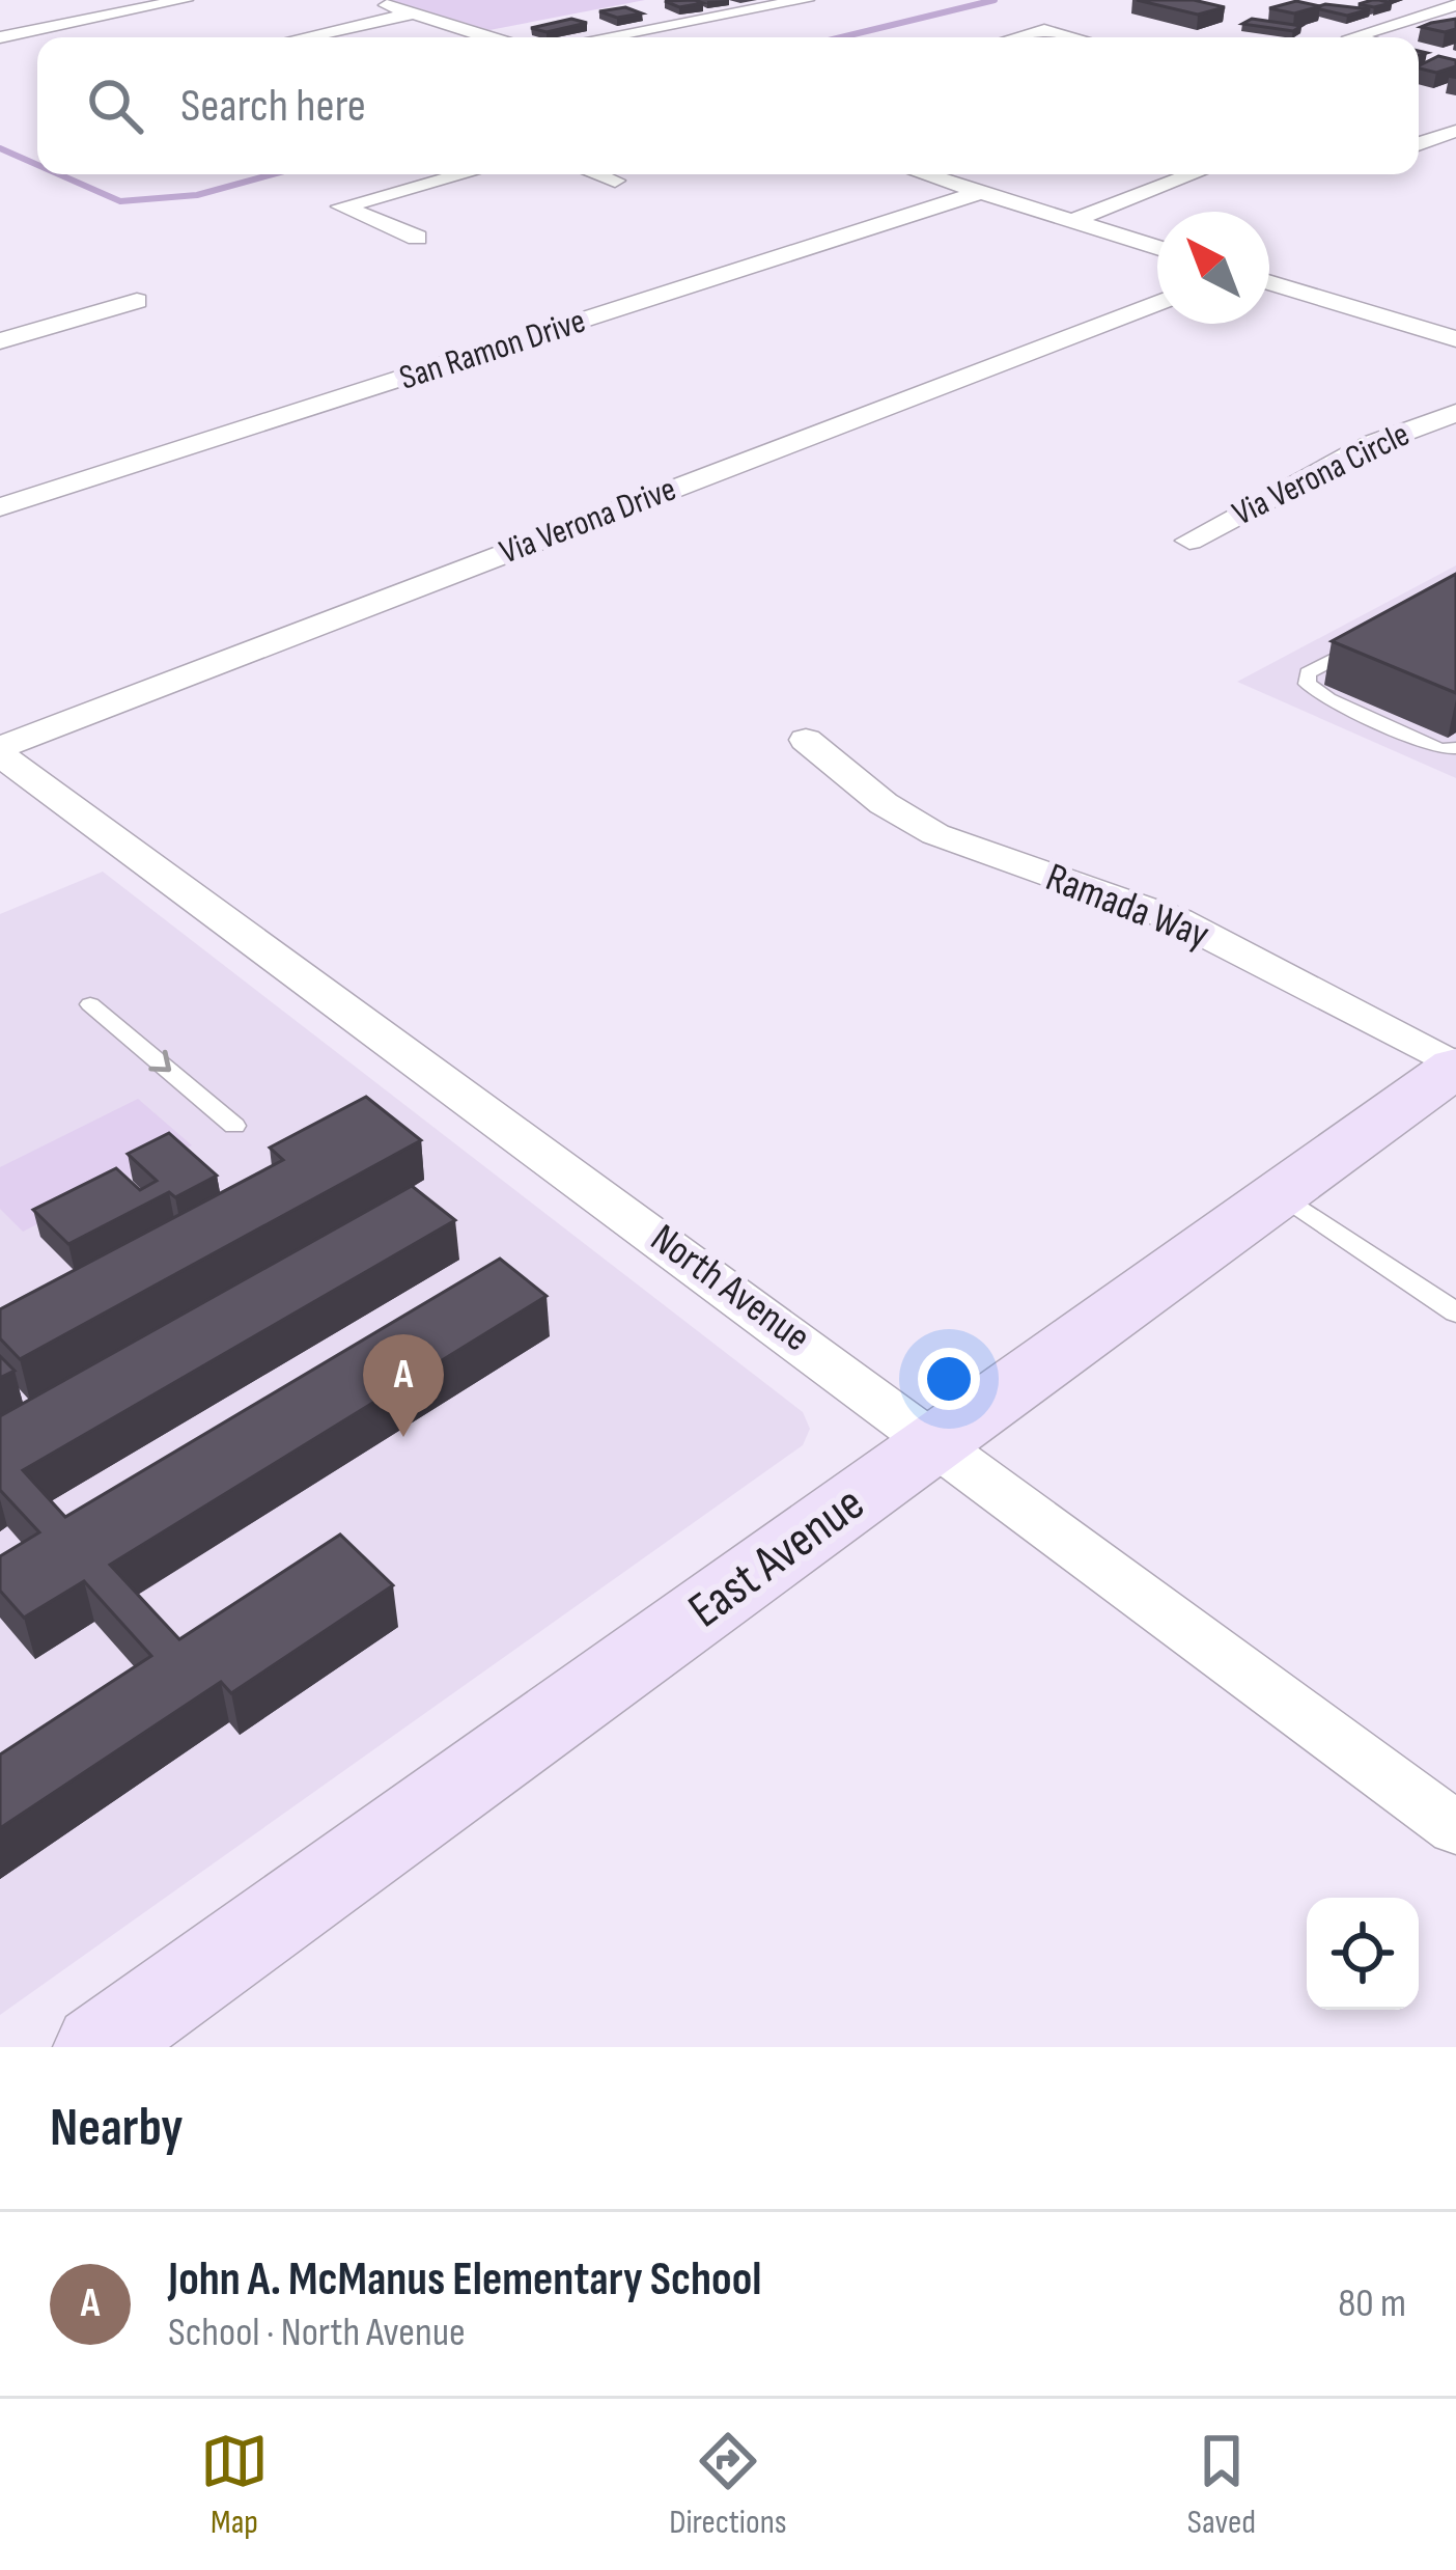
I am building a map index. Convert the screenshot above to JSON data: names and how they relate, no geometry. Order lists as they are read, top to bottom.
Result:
{
  "streets": {
    "main road": ["East Avenue"],
    "street": [
      "San Ramon Drive",
      "Via Verona Circle",
      "Via Verona Drive",
      "Ramada Way",
      "North Avenue"
    ]
  },
  "crossings": [
    ["Via Verona Drive", "North Avenue"],
    ["Ramada Way", "East Avenue"],
    ["North Avenue", "East Avenue"]
  ],
  "north": "top left",
  "page": {
    "search": "Search here",
    "pins": "A",
    "heading": "Nearby",
    "list": [
      {
        "mark": "A",
        "name": "John A. McManus Elementary School",
        "note": "School · North Avenue",
        "value": "80 m"
      }
    ],
    "nav": ["Map", "Directions", "Saved"]
  }
}
